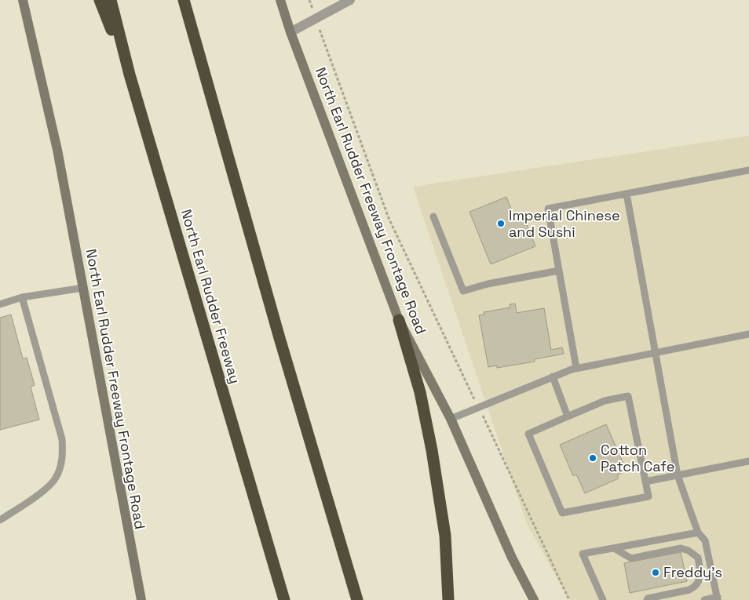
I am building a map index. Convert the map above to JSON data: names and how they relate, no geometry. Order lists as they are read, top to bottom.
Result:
{
  "streets": {
    "highway": ["North Earl Rudder Freeway"],
    "main road": ["North Earl Rudder Freeway Frontage Road"]
  },
  "places": ["Imperial Chinese and Sushi", "Cotton Patch Cafe", "Freddy's"]
}
